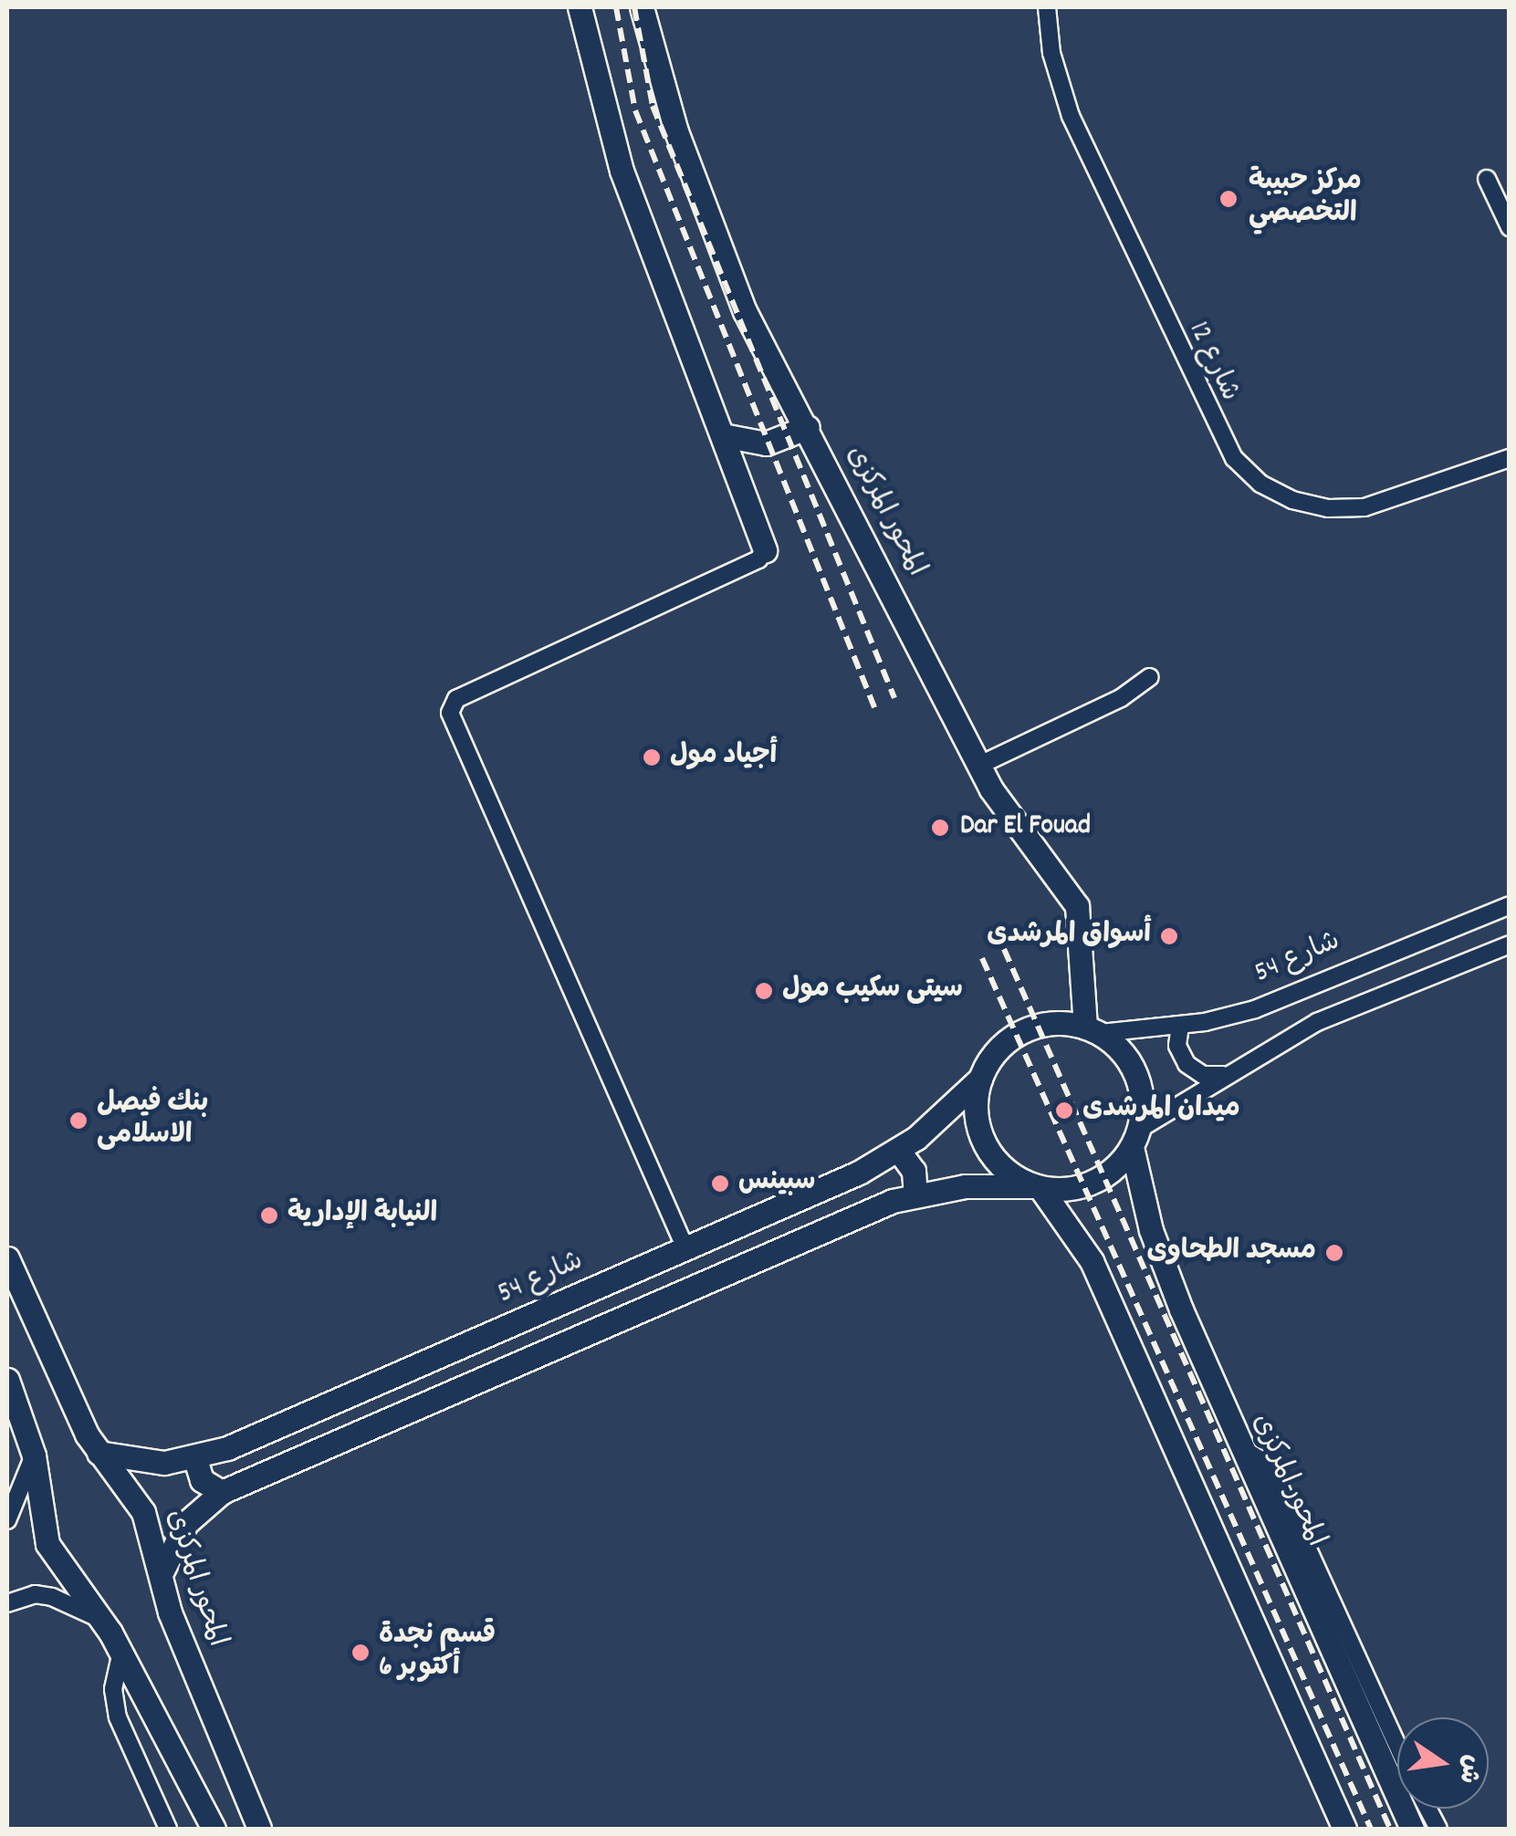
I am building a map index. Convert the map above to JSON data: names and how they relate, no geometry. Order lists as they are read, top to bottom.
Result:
{
  "streets": {
    "main road": ["المحور المركزى", "شارع 54"],
    "street": ["شارع 12"]
  },
  "crossings": [
    ["المحور المركزى", "شارع 54"]
  ],
  "places": [
    "مركز حبيبة التخصصي",
    "أجياد مول",
    "Dar El Fouad",
    "أسواق المرشدى",
    "سيتى سكيب مول",
    "ميدان المرشدى",
    "بنك فيصل الاسلامى",
    "سبينس",
    "النيابة الإدارية",
    "مسجد الطحاوى",
    "قسم نجدة 6 أكتوبر"
  ],
  "north": "right"
}
